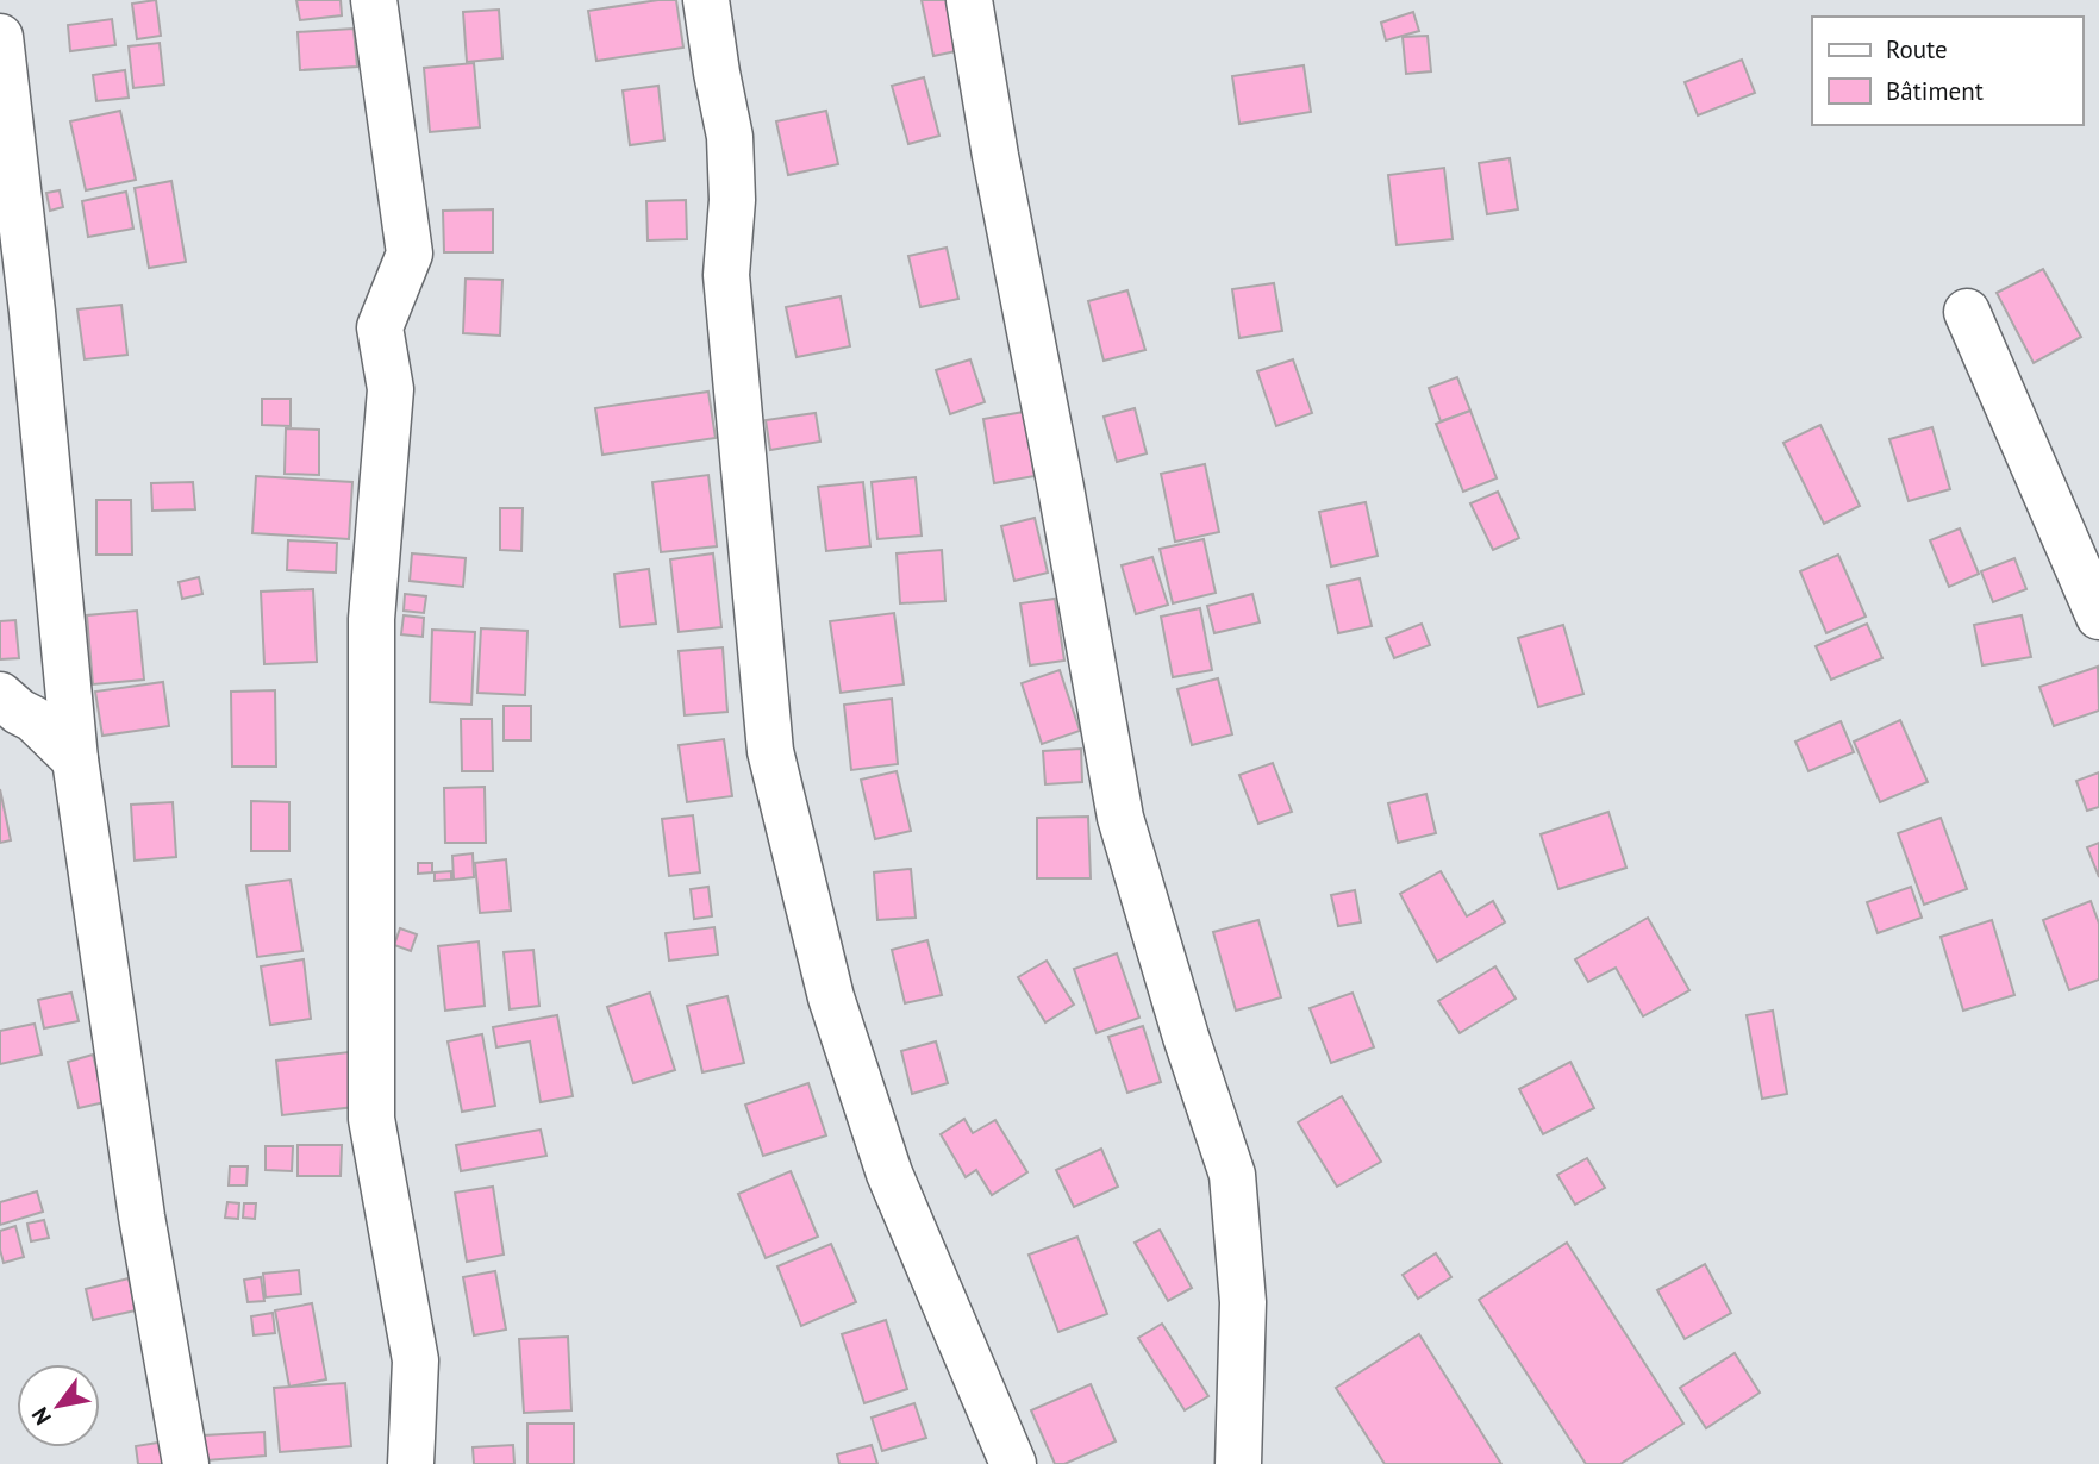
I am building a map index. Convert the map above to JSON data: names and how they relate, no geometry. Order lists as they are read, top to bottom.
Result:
{
  "legend": ["Route", "Bâtiment"],
  "north": "bottom left"
}
